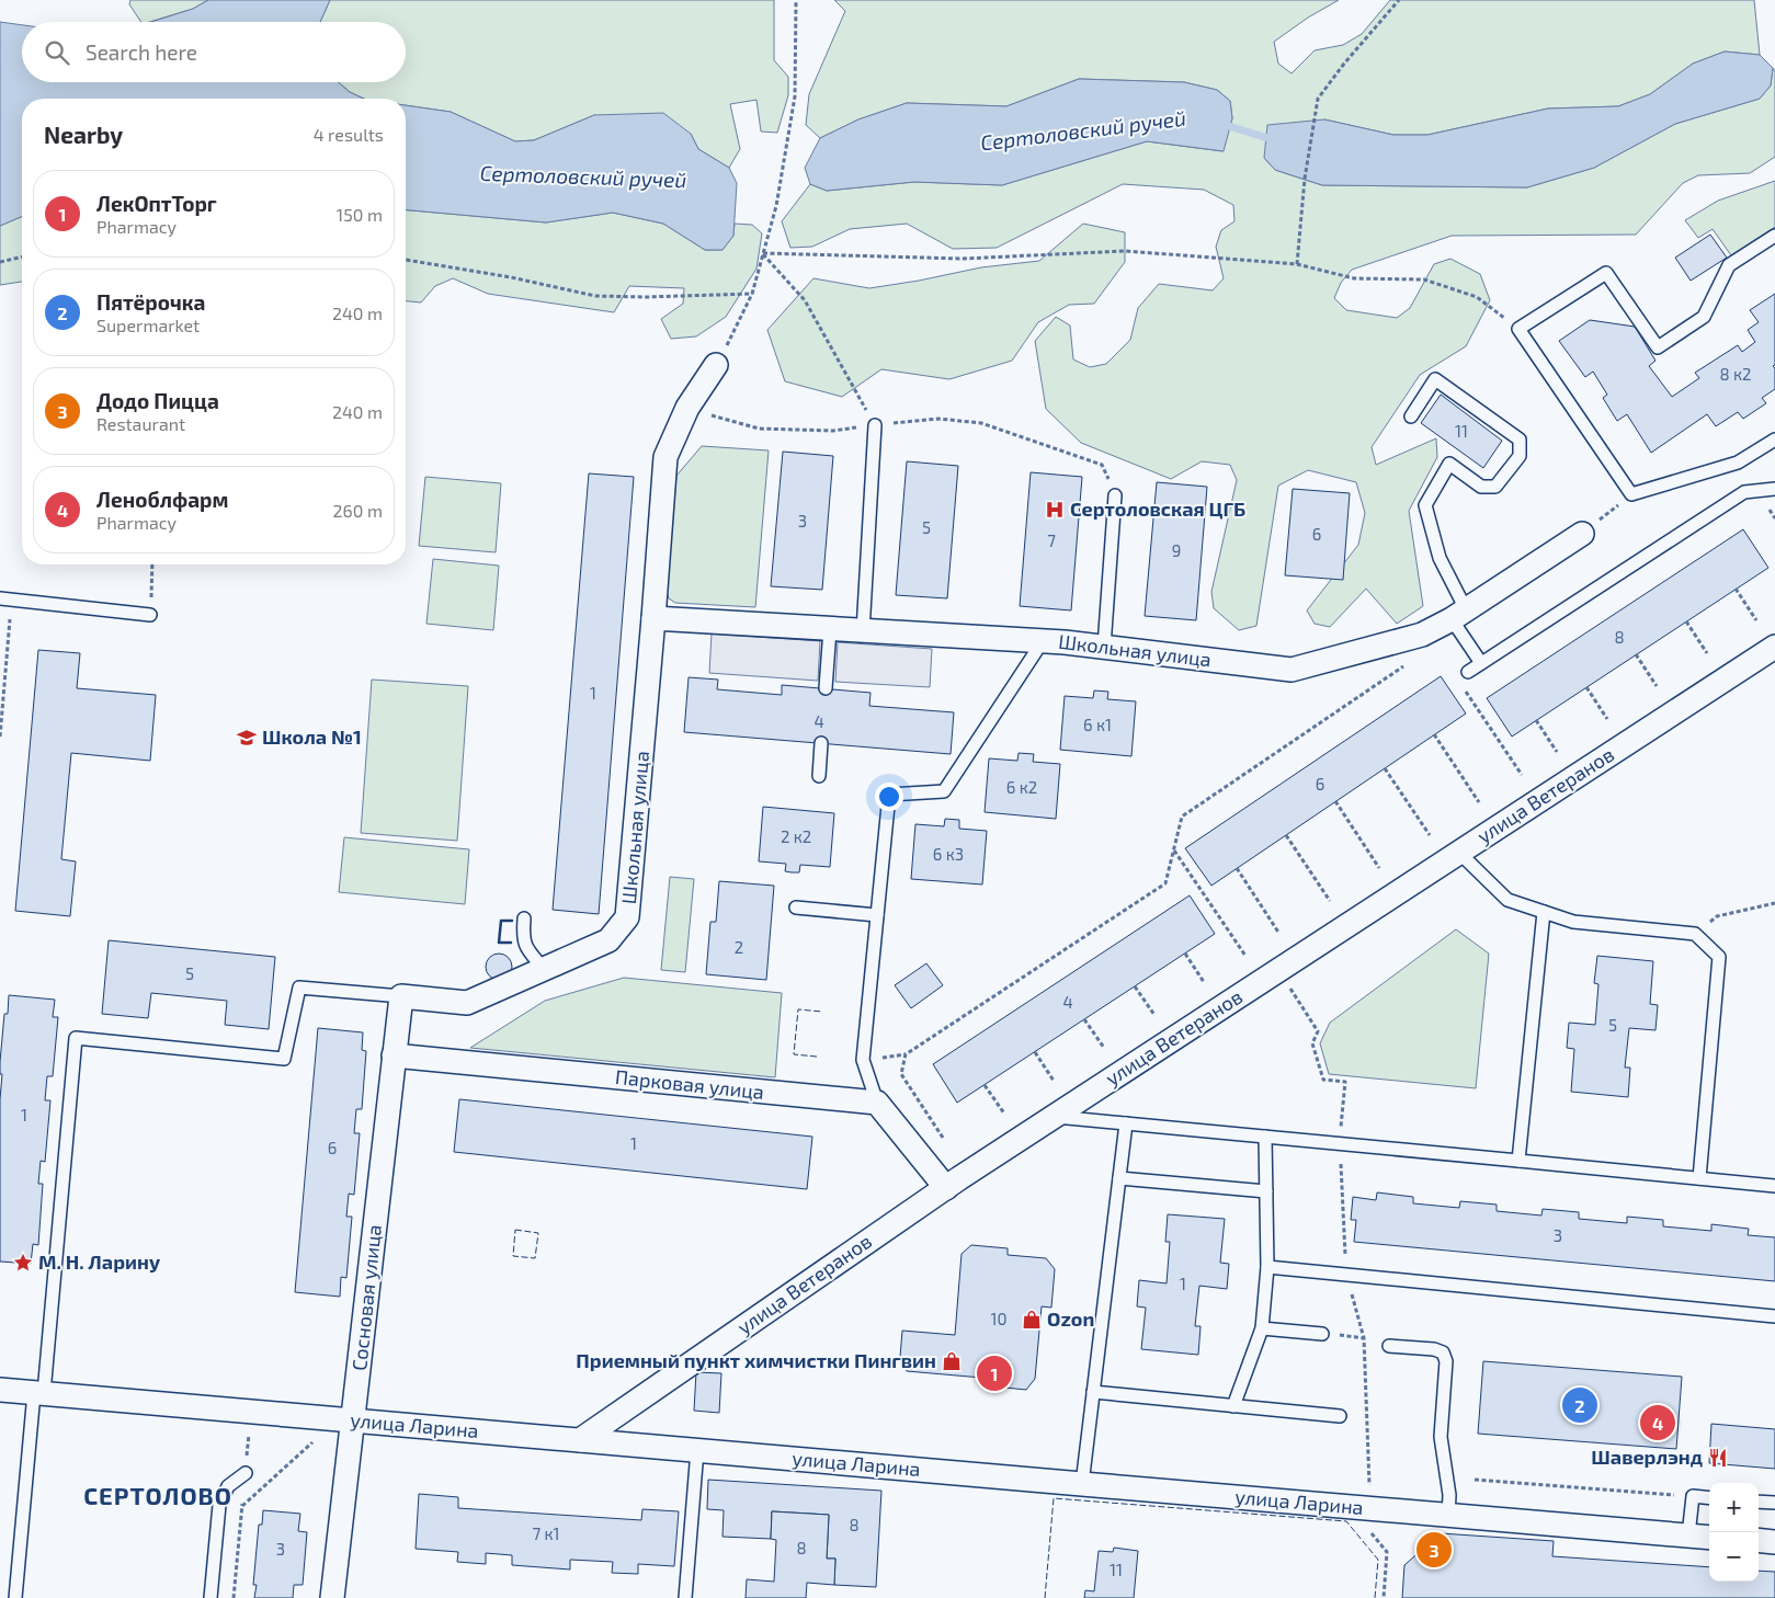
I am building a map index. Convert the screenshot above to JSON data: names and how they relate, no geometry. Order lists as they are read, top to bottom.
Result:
{
  "streets": {
    "street": [
      "Школьная улица",
      "улица Ветеранов",
      "Парковая улица",
      "Сосновая улица",
      "улица Ларина"
    ]
  },
  "crossings": [
    ["Школьная улица", "Сосновая улица"],
    ["улица Ветеранов", "улица Ларина"],
    ["Парковая улица", "Сосновая улица"],
    ["Сосновая улица", "улица Ларина"]
  ],
  "districts": ["СЕРТОЛОВО"],
  "water": ["Сертоловский ручей"],
  "places": {
    "hospital": ["Сертоловская ЦГБ"],
    "school or university": ["Школа №1"],
    "place": ["М. Н. Ларину"],
    "shop": ["Ozon", "Приемный пункт химчистки Пингвин"],
    "restaurant": ["Шаверлэнд"]
  },
  "house_numbers": [
    "8 к2",
    "11",
    "3",
    "5",
    "6",
    "7",
    "9",
    "8",
    "1",
    "4",
    "6 к1",
    "6",
    "6 к2",
    "2 к2",
    "6 к3",
    "2",
    "5",
    "4",
    "5",
    "1",
    "1",
    "6",
    "3",
    "1",
    "10",
    "8",
    "7 к1",
    "8",
    "3",
    "11"
  ],
  "page": {
    "search": "Search here",
    "heading": ["Nearby", "4 results"],
    "list": [
      {
        "mark": "1",
        "name": "ЛекОптТорг",
        "note": "Pharmacy",
        "value": "150 m"
      },
      {
        "mark": "2",
        "name": "Пятёрочка",
        "note": "Supermarket",
        "value": "240 m"
      },
      {
        "mark": "3",
        "name": "Додо Пицца",
        "note": "Restaurant",
        "value": "240 m"
      },
      {
        "mark": "4",
        "name": "Леноблфарм",
        "note": "Pharmacy",
        "value": "260 m"
      }
    ],
    "pins": [
      "1",
      "2",
      "4",
      "3"
    ],
    "map_buttons": ["+", "−"]
  }
}
